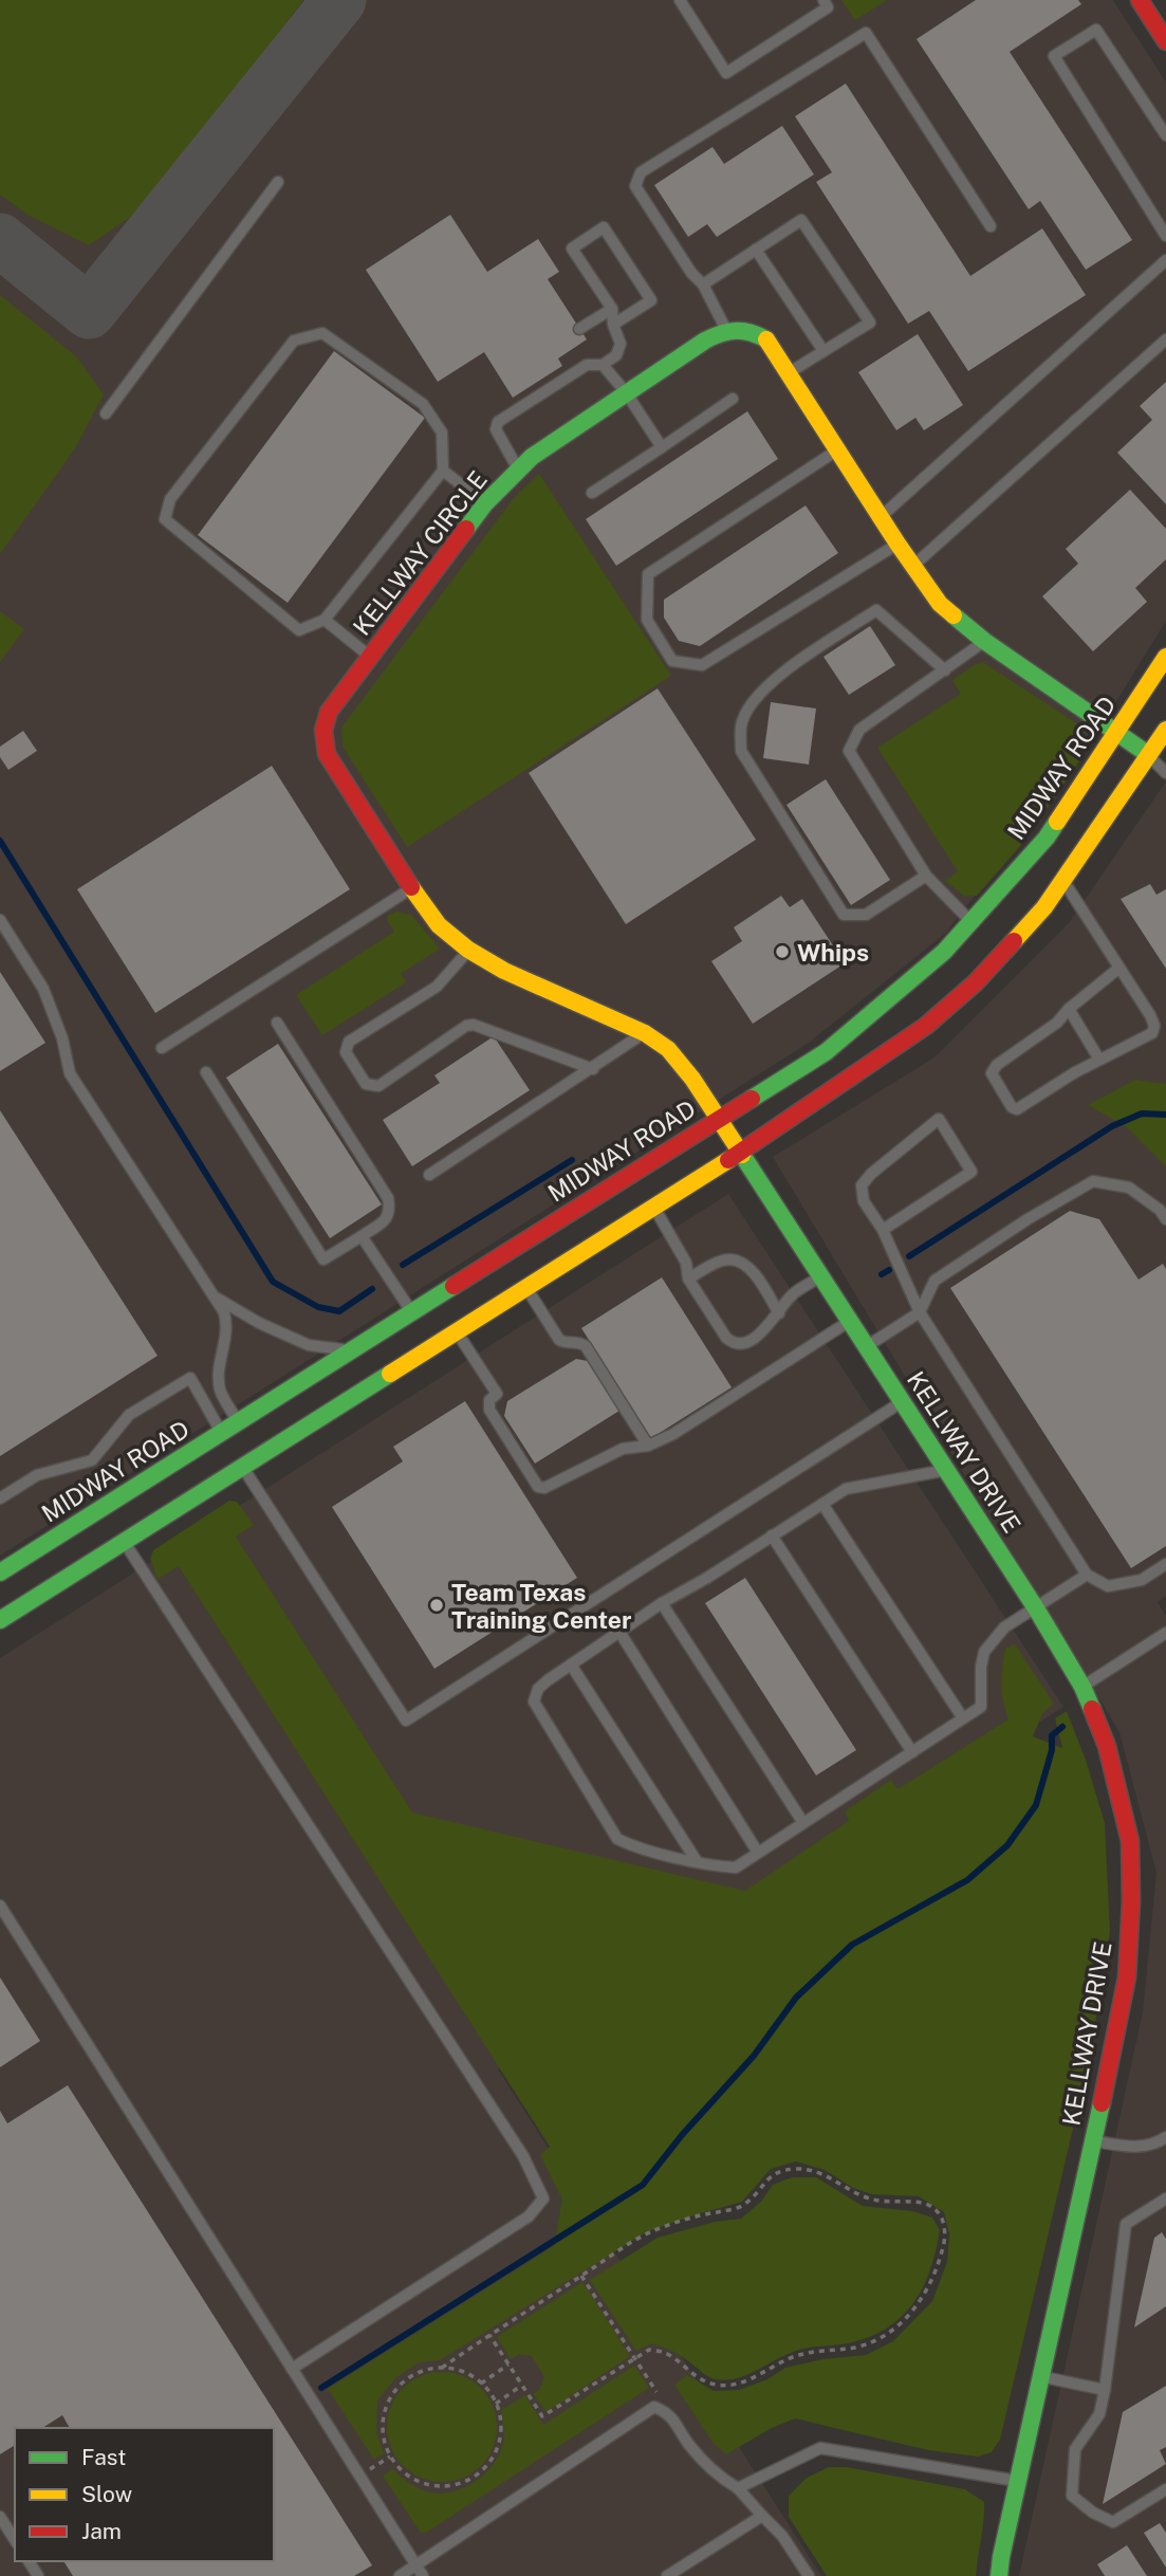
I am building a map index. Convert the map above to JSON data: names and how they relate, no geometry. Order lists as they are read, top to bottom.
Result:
{
  "streets": {
    "street": ["KELLWAY CIRCLE", "MIDWAY ROAD", "KELLWAY DRIVE"]
  },
  "crossings": [
    ["KELLWAY CIRCLE", "MIDWAY ROAD"],
    ["KELLWAY CIRCLE", "KELLWAY DRIVE"],
    ["MIDWAY ROAD", "KELLWAY DRIVE"]
  ],
  "places": ["Whips", "Team Texas Training Center"],
  "legend": ["Fast", "Slow", "Jam"]
}
